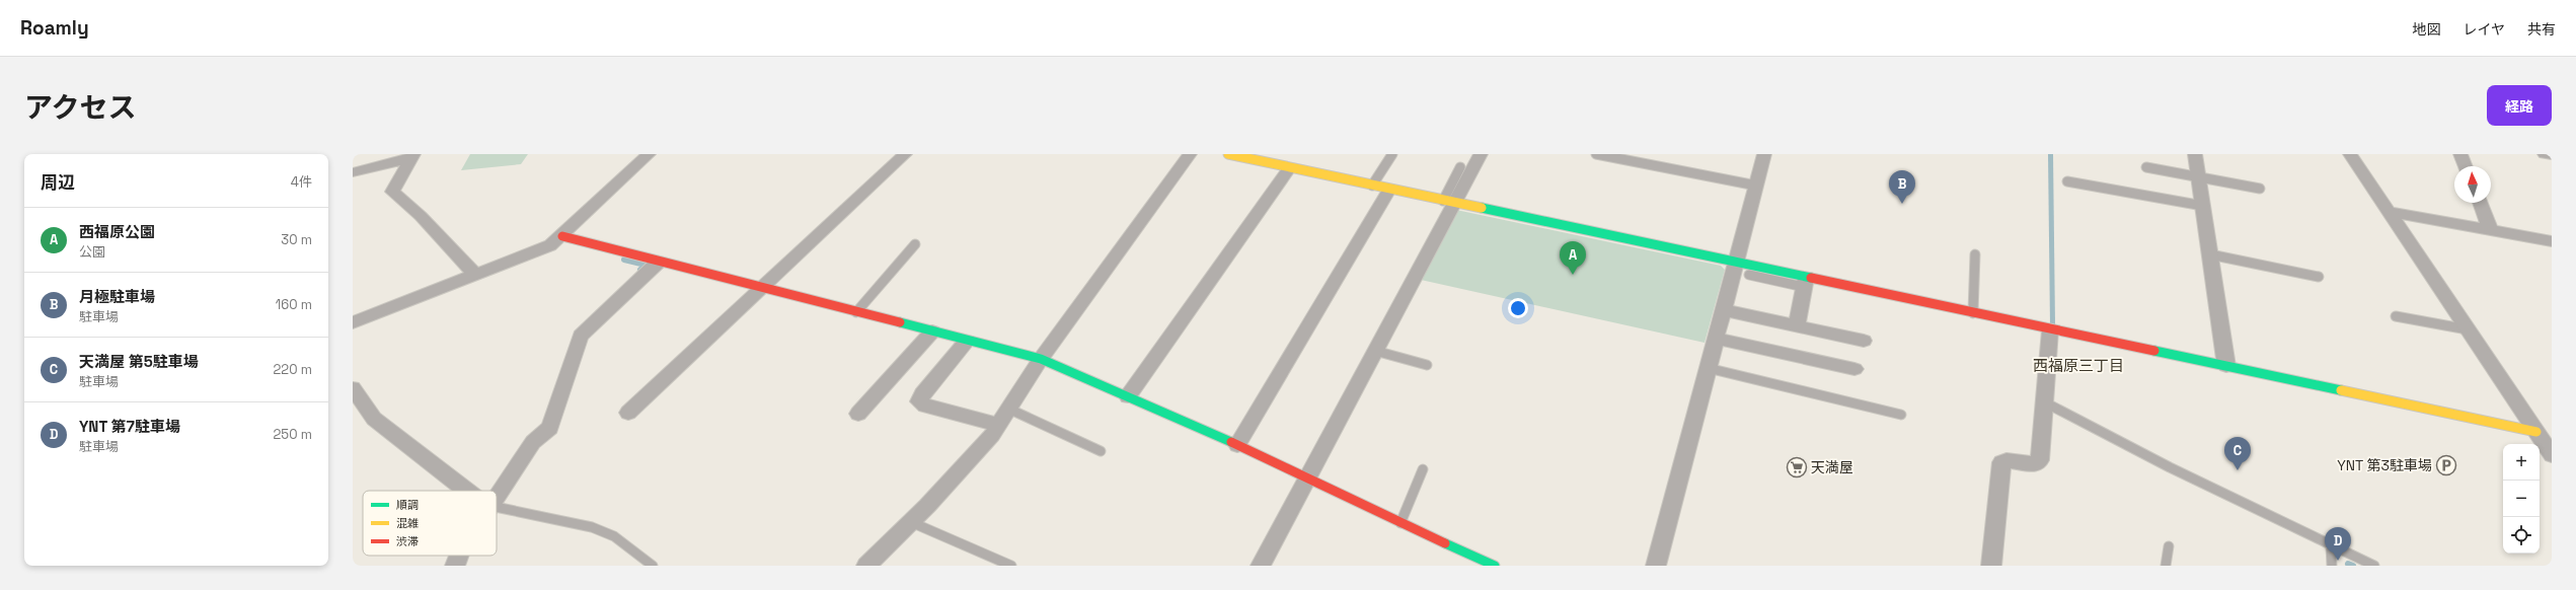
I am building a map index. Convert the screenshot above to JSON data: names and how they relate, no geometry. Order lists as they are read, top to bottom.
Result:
{
  "districts": ["西福原三丁目"],
  "places": {
    "parking": ["YNT 第3駐車場"],
    "supermarket": ["天満屋"]
  },
  "legend": ["順調", "混雑", "渋滞"],
  "north": "top",
  "page": {
    "header": "Roamly",
    "nav": ["地図", "レイヤ", "共有"],
    "title": "アクセス",
    "buttons": "経路",
    "heading": ["周辺", "4件"],
    "pins": [
      "B",
      "A",
      "C",
      "D"
    ],
    "list": [
      {
        "mark": "A",
        "name": "西福原公園",
        "note": "公園",
        "value": "30 m"
      },
      {
        "mark": "B",
        "name": "月極駐車場",
        "note": "駐車場",
        "value": "160 m"
      },
      {
        "mark": "C",
        "name": "天満屋 第5駐車場",
        "note": "駐車場",
        "value": "220 m"
      },
      {
        "mark": "D",
        "name": "YNT 第7駐車場",
        "note": "駐車場",
        "value": "250 m"
      }
    ],
    "map_buttons": ["+", "−"]
  }
}
